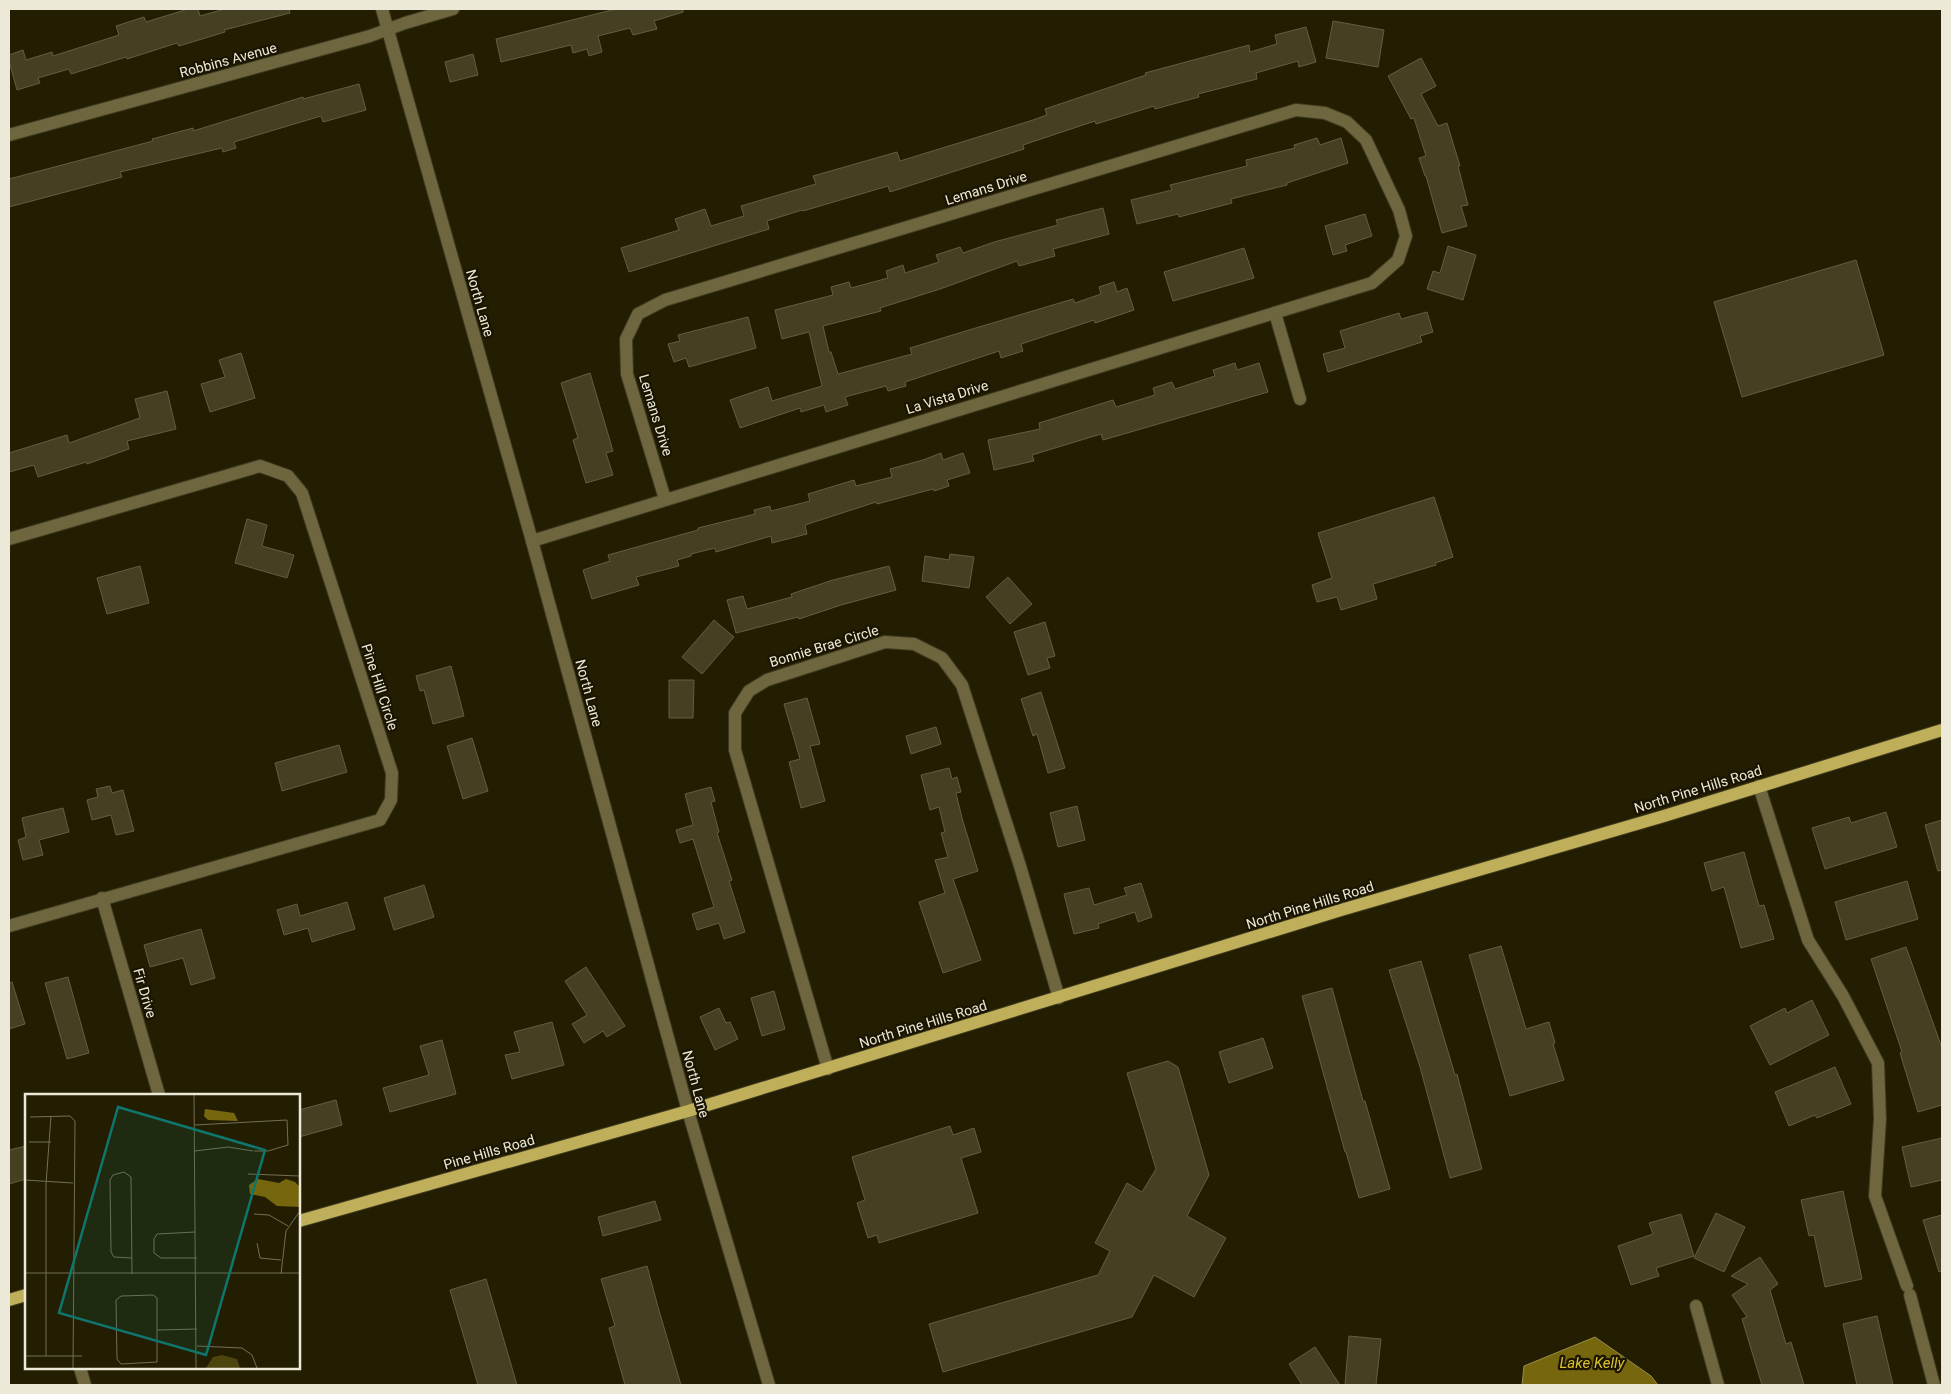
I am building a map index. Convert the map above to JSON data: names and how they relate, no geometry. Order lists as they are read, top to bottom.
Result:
{
  "streets": {
    "main road": ["North Pine Hills Road", "Pine Hills Road"],
    "street": [
      "Robbins Avenue",
      "Lemans Drive",
      "North Lane",
      "La Vista Drive",
      "Bonnie Brae Circle",
      "Pine Hill Circle",
      "Fir Drive"
    ]
  },
  "crossings": [
    ["Robbins Avenue", "North Lane"],
    ["Lemans Drive", "La Vista Drive"],
    ["North Lane", "La Vista Drive"],
    ["North Lane", "North Pine Hills Road"],
    ["North Lane", "Pine Hills Road"],
    ["Bonnie Brae Circle", "North Pine Hills Road"],
    ["Pine Hill Circle", "Fir Drive"],
    ["North Pine Hills Road", "Pine Hills Road"]
  ],
  "water": ["Lake Kelly"]
}
